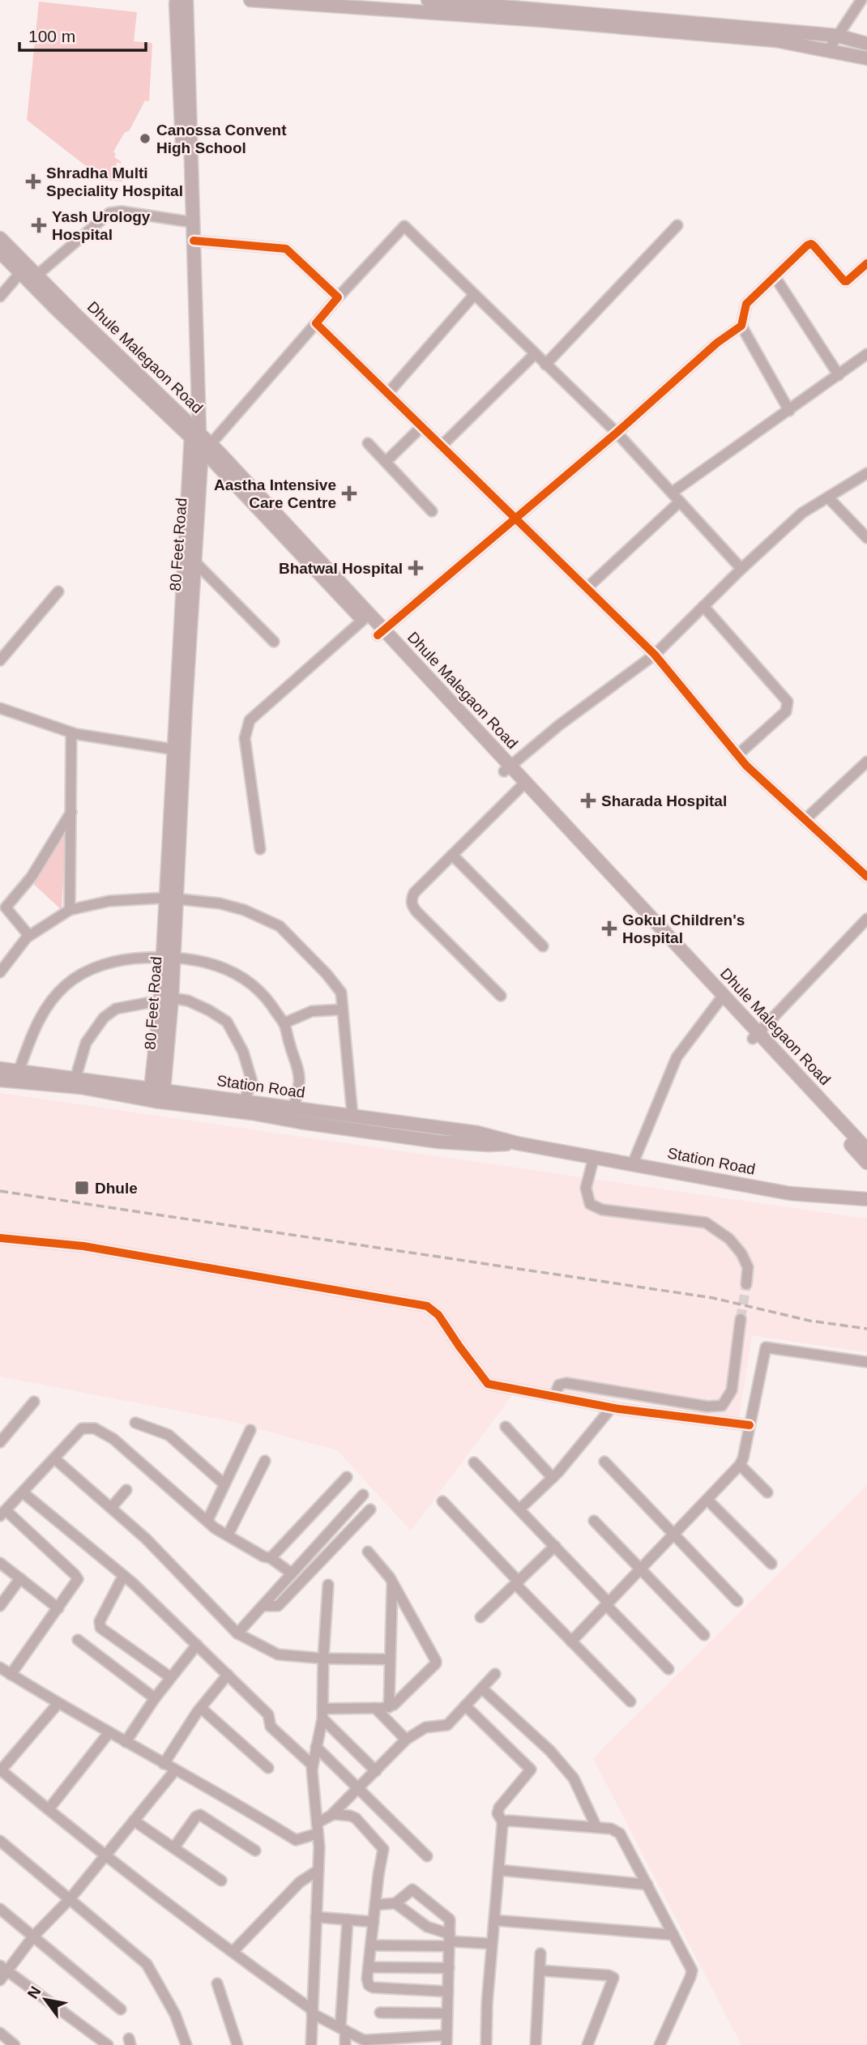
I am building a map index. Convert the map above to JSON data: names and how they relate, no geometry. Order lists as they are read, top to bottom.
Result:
{
  "streets": {
    "main road": ["Dhule Malegaon Road", "80 Feet Road", "Station Road"]
  },
  "crossings": [
    ["Dhule Malegaon Road", "80 Feet Road"],
    ["80 Feet Road", "Station Road"]
  ],
  "places": {
    "other": ["Canossa Convent High School"],
    "health": [
      "Shradha Multi Speciality Hospital",
      "Yash Urology Hospital",
      "Aastha Intensive Care Centre",
      "Bhatwal Hospital",
      "Sharada Hospital",
      "Gokul Children's Hospital"
    ],
    "transit": ["Dhule"]
  },
  "scale_bar": "100 m",
  "north": "top left"
}
